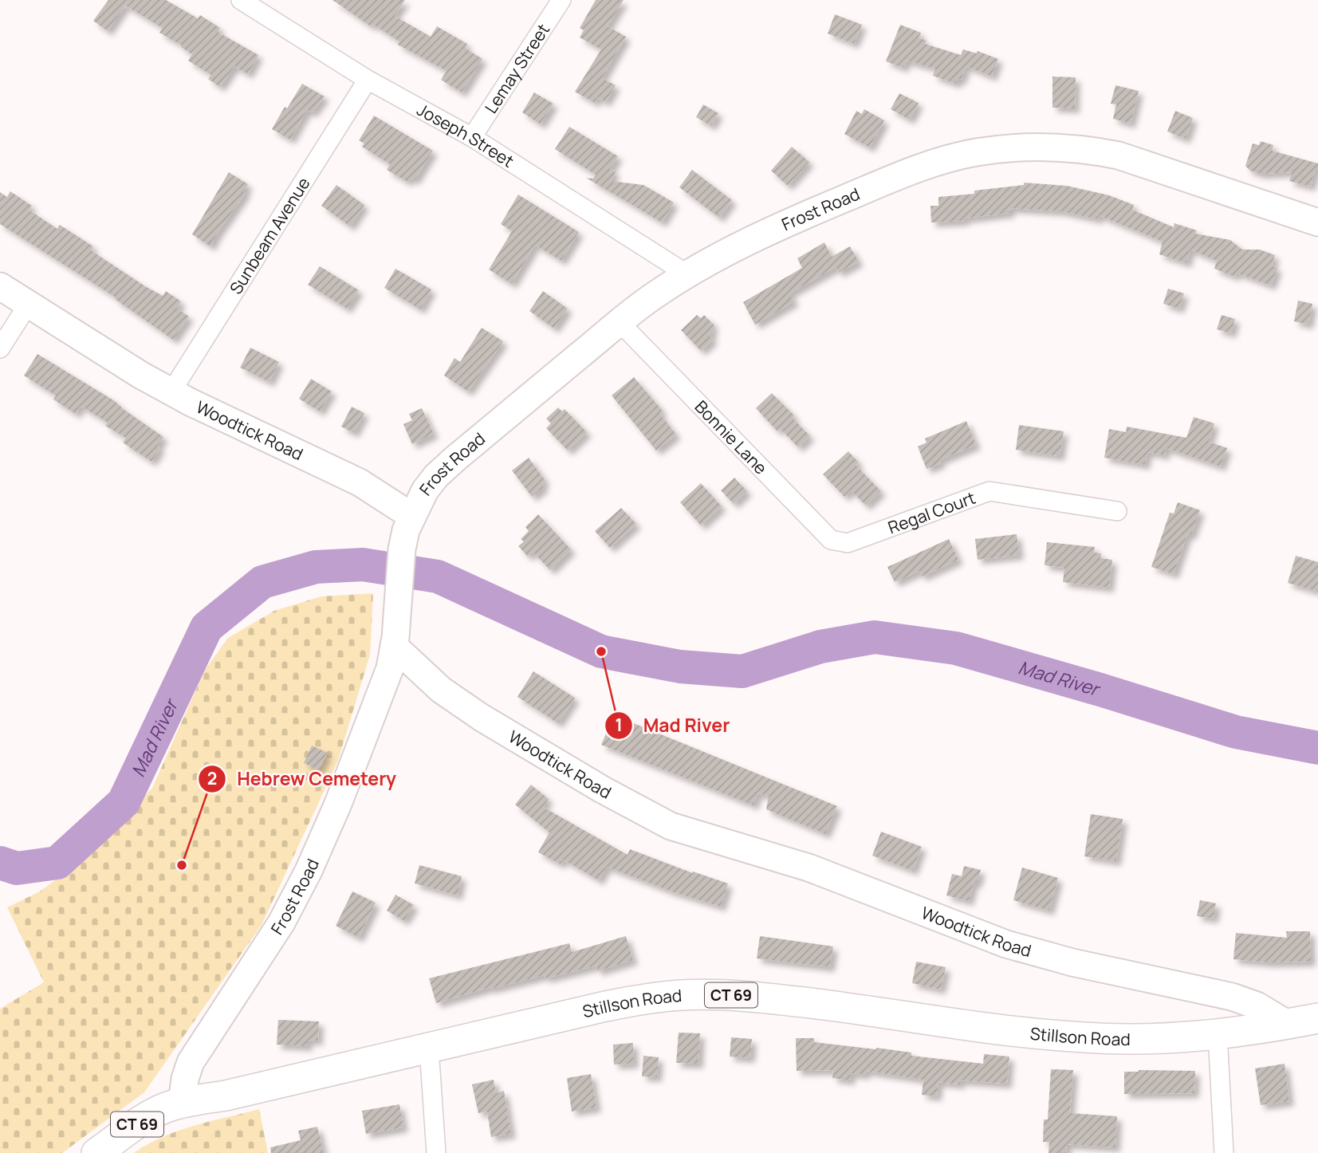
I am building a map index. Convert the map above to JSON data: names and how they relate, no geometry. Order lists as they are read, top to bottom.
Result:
{
  "streets": {
    "main road": [
      "Frost Road",
      "Woodtick Road",
      "CT 69",
      "Stillson Road"
    ],
    "street": [
      "Lemay Street",
      "Joseph Street",
      "Sunbeam Avenue",
      "Bonnie Lane",
      "Regal Court"
    ]
  },
  "crossings": [
    ["Lemay Street", "Joseph Street"],
    ["Joseph Street", "Frost Road"],
    ["Joseph Street", "Sunbeam Avenue"],
    ["Frost Road", "Woodtick Road"],
    ["Frost Road", "Bonnie Lane"],
    ["Frost Road", "Stillson Road"],
    ["Sunbeam Avenue", "Woodtick Road"],
    ["Woodtick Road", "CT 69"],
    ["Woodtick Road", "Stillson Road"],
    ["Bonnie Lane", "Regal Court"],
    ["CT 69", "Stillson Road"]
  ],
  "water": ["Mad River"],
  "places": ["Mad River", "Hebrew Cemetery"]
}
